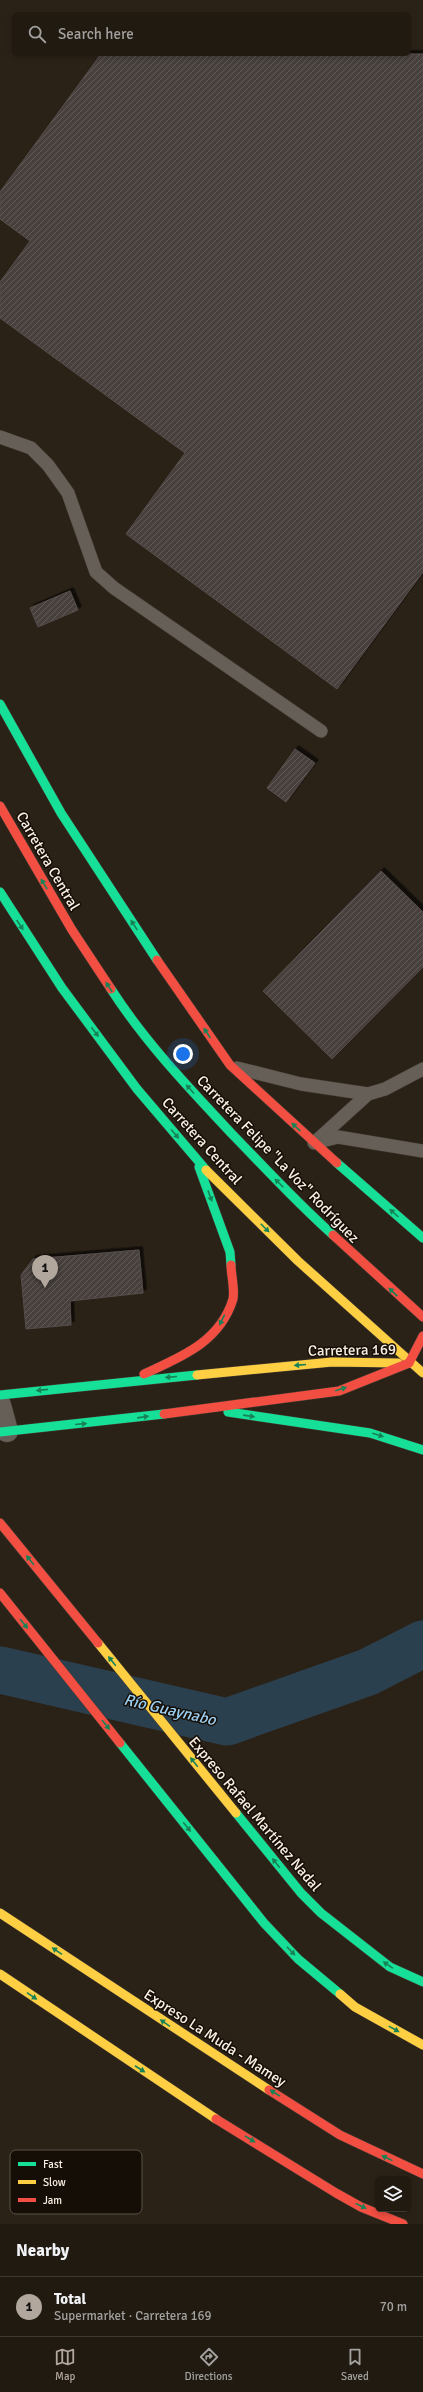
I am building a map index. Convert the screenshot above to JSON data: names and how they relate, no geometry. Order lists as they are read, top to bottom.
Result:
{
  "streets": {
    "main road": [
      "Carretera Central",
      "Carretera Felipe \"La Voz\" Rodríguez",
      "Carretera 169",
      "Expreso Rafael Martínez Nadal",
      "Expreso La Muda - Mamey"
    ]
  },
  "crossings": [
    ["Carretera Central", "Carretera Felipe \"La Voz\" Rodríguez"],
    ["Carretera Central", "Carretera 169"]
  ],
  "water": ["Río Guaynabo"],
  "legend": ["Fast", "Slow", "Jam"],
  "page": {
    "search": "Search here",
    "pins": "1",
    "heading": "Nearby",
    "list": [
      {
        "mark": "1",
        "name": "Total",
        "note": "Supermarket · Carretera 169",
        "value": "70 m"
      }
    ],
    "nav": ["Map", "Directions", "Saved"]
  }
}
